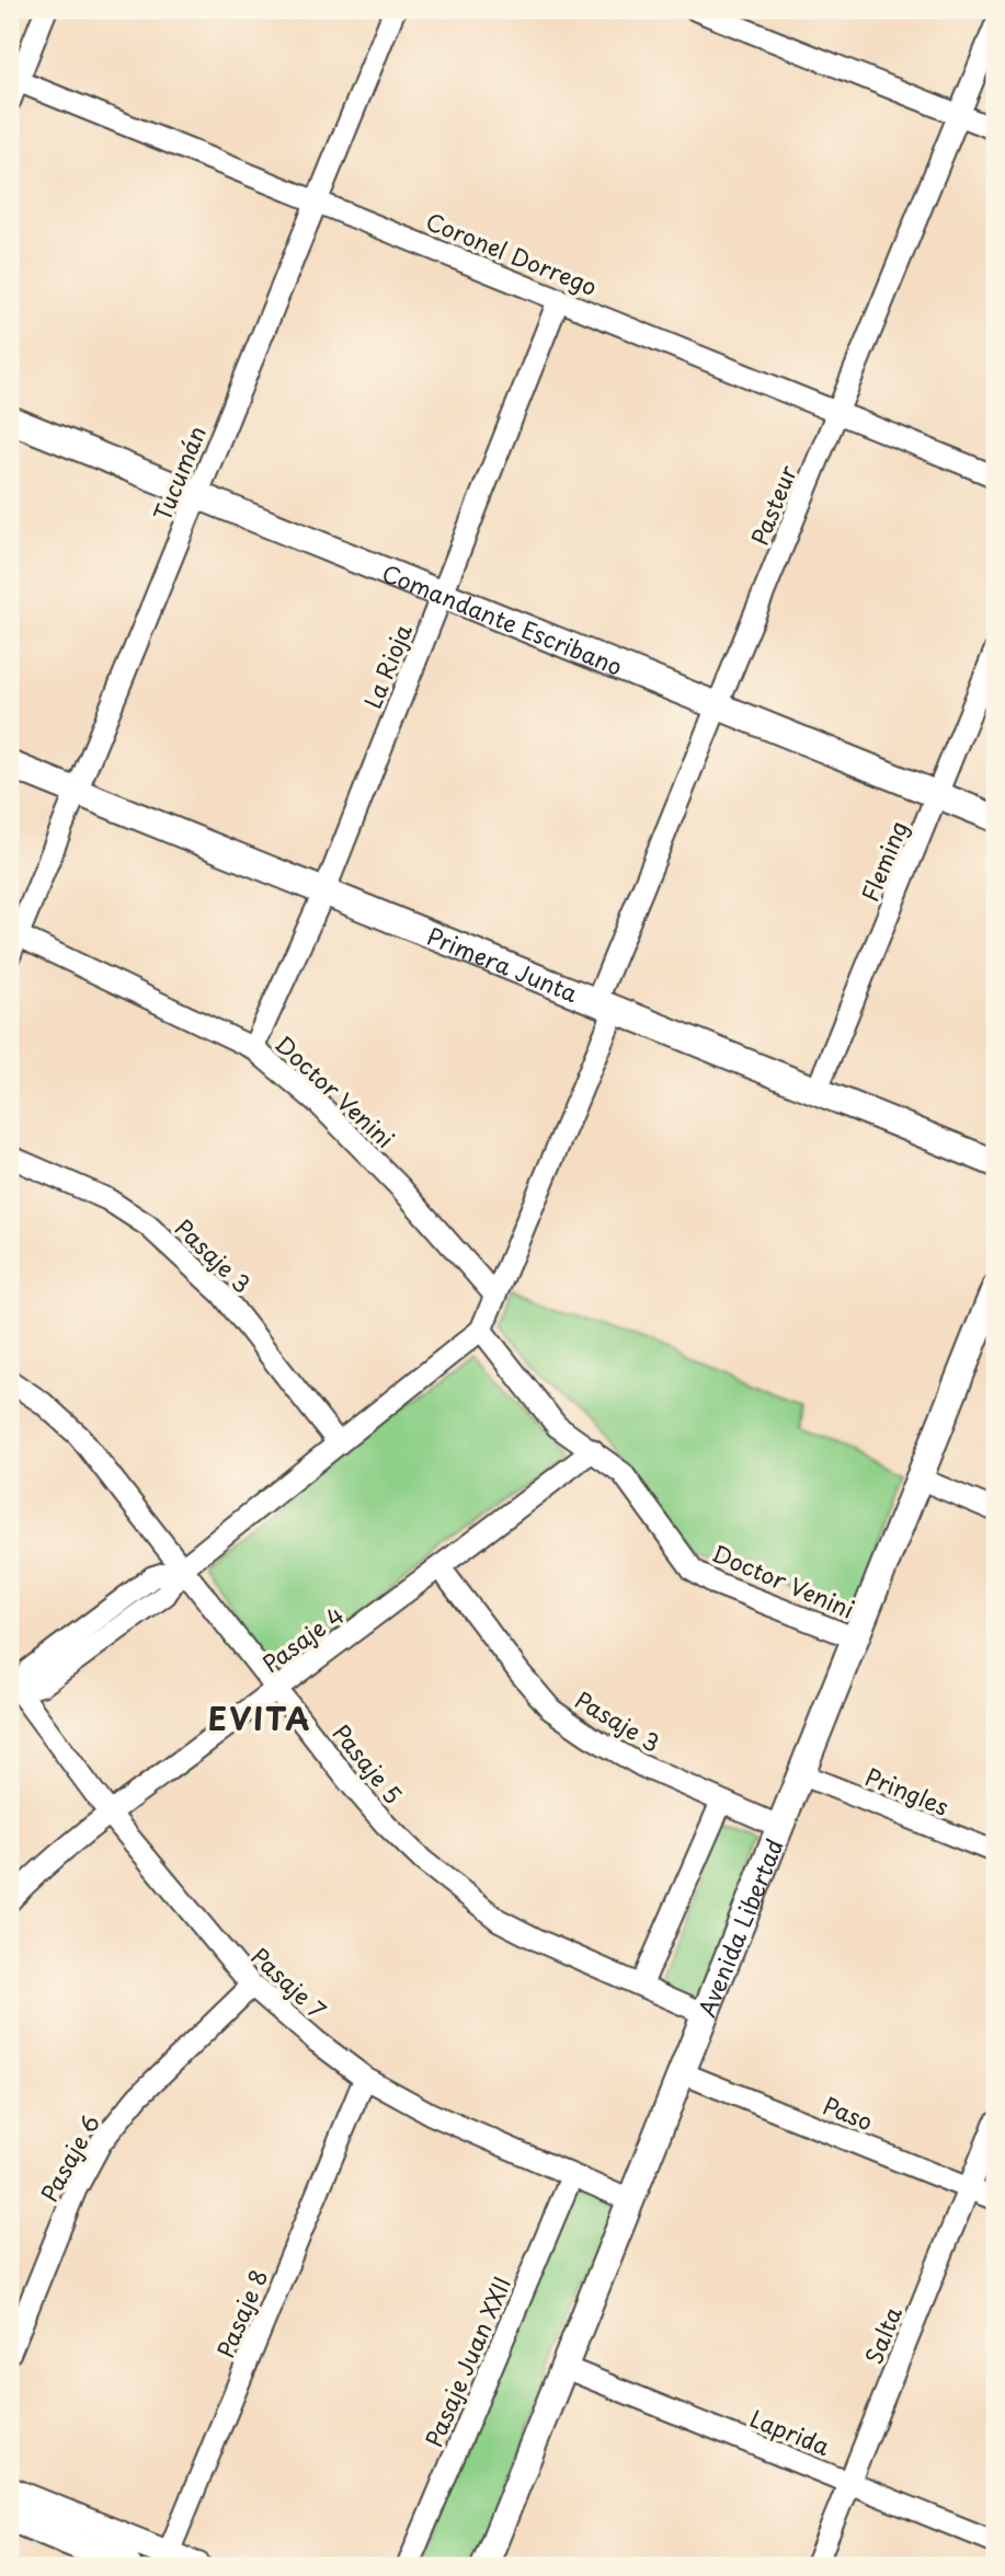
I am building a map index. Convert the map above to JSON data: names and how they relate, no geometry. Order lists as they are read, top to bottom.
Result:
{
  "streets": {
    "main road": ["Comandante Escribano", "Primera Junta", "Avenida Libertad"],
    "street": [
      "Coronel Dorrego",
      "Tucumán",
      "Pasteur",
      "La Rioja",
      "Fleming",
      "Doctor Venini",
      "Pasaje 3",
      "Pasaje 4",
      "Pasaje 5",
      "Pringles",
      "Pasaje 7",
      "Paso",
      "Pasaje 6",
      "Pasaje 8",
      "Salta",
      "Pasaje Juan XXII",
      "Laprida"
    ]
  },
  "crossings": [
    ["Coronel Dorrego", "Tucumán"],
    ["Coronel Dorrego", "Pasteur"],
    ["Coronel Dorrego", "La Rioja"],
    ["Tucumán", "Comandante Escribano"],
    ["Tucumán", "Primera Junta"],
    ["Tucumán", "Doctor Venini"],
    ["Pasteur", "Comandante Escribano"],
    ["Pasteur", "Primera Junta"],
    ["Pasteur", "Doctor Venini"],
    ["Comandante Escribano", "La Rioja"],
    ["Comandante Escribano", "Fleming"],
    ["La Rioja", "Primera Junta"],
    ["La Rioja", "Doctor Venini"],
    ["Fleming", "Primera Junta"],
    ["Doctor Venini", "Pasaje 4"],
    ["Doctor Venini", "Avenida Libertad"],
    ["Pasaje 3", "Pasaje 4"],
    ["Pasaje 3", "Avenida Libertad"],
    ["Pasaje 4", "Pasaje 5"],
    ["Pasaje 4", "Pasaje 7"],
    ["Pasaje 5", "Avenida Libertad"],
    ["Pringles", "Avenida Libertad"],
    ["Avenida Libertad", "Pasaje 7"],
    ["Avenida Libertad", "Paso"],
    ["Avenida Libertad", "Laprida"],
    ["Pasaje 7", "Pasaje 6"],
    ["Pasaje 7", "Pasaje 8"],
    ["Pasaje 7", "Pasaje Juan XXII"],
    ["Paso", "Salta"],
    ["Salta", "Laprida"]
  ],
  "districts": ["EVITA"]
}
